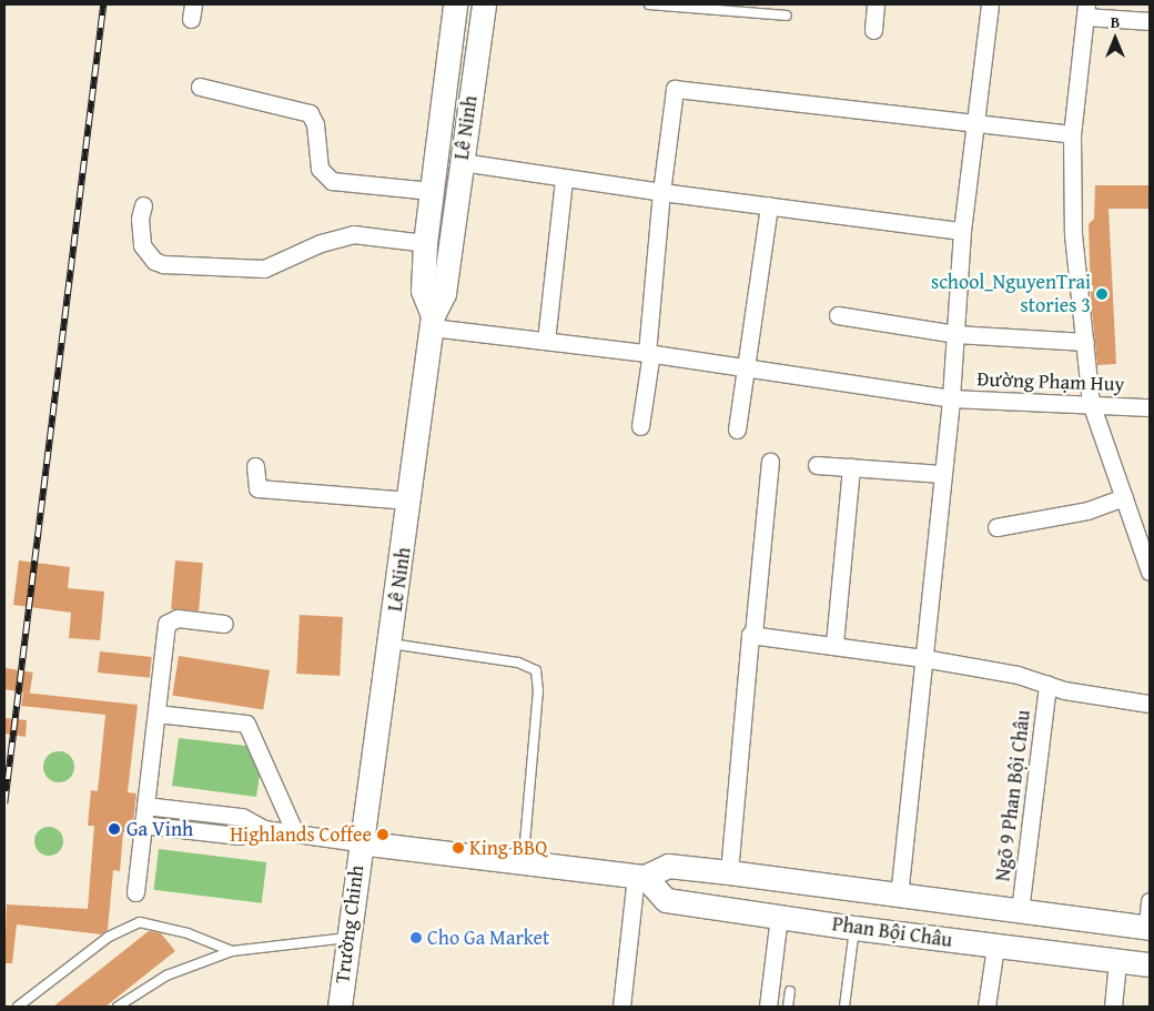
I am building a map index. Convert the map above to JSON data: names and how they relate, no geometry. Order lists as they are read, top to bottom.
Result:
{
  "streets": {
    "main road": ["Lê Ninh", "Trường Chinh", "Phan Bội Châu"],
    "street": ["Đường Phạm Huy", "Ngõ 9 Phan Bội Châu"]
  },
  "crossings": [
    ["Lê Ninh", "Đường Phạm Huy"],
    ["Lê Ninh", "Trường Chinh"],
    ["Ngõ 9 Phan Bội Châu", "Phan Bội Châu"]
  ],
  "places": [
    "school_NguyenTrai stories 3",
    "Ga Vinh",
    "Highlands Coffee",
    "King BBQ",
    "Cho Ga Market"
  ],
  "north": "top"
}
